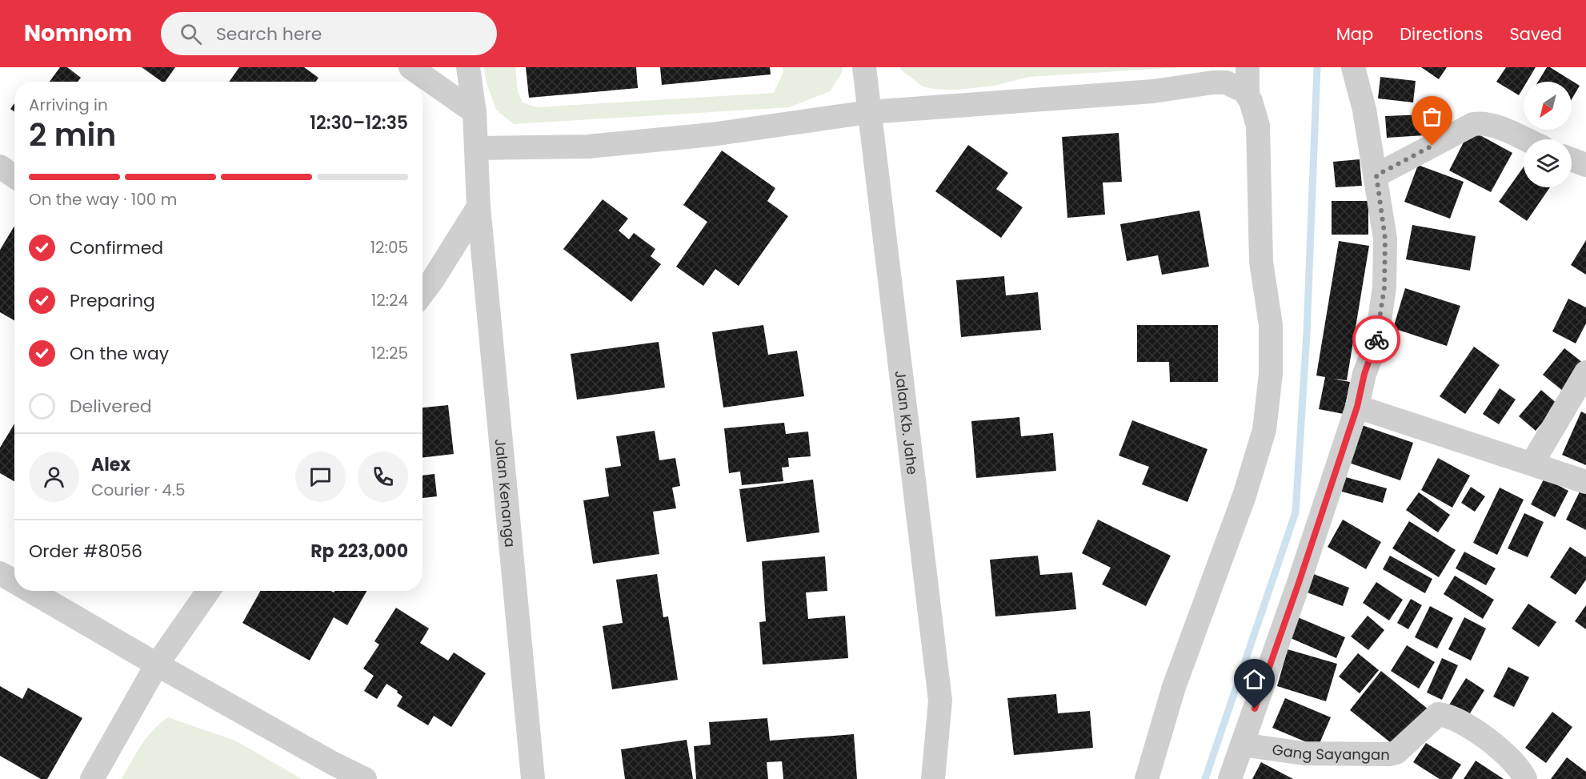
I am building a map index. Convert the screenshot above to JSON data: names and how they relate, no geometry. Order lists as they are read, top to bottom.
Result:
{
  "streets": {
    "street": ["Jalan Kb. Jahe", "Jalan Kenanga", "Gang Sayangan"]
  },
  "north": "bottom left",
  "page": {
    "header": "Nomnom",
    "search": "Search here",
    "nav": ["Map", "Directions", "Saved"],
    "heading": ["2 min", "Arriving in", "12:30–12:35"],
    "panel": [
      "Alex",
      "Courier · 4.5",
      "Order #8056",
      "Rp 223,000"
    ],
    "bar": "On the way · 100 m",
    "list": [
      ["Confirmed", "12:05"],
      ["Preparing", "12:24"],
      ["On the way", "12:25"],
      "Delivered"
    ]
  }
}
